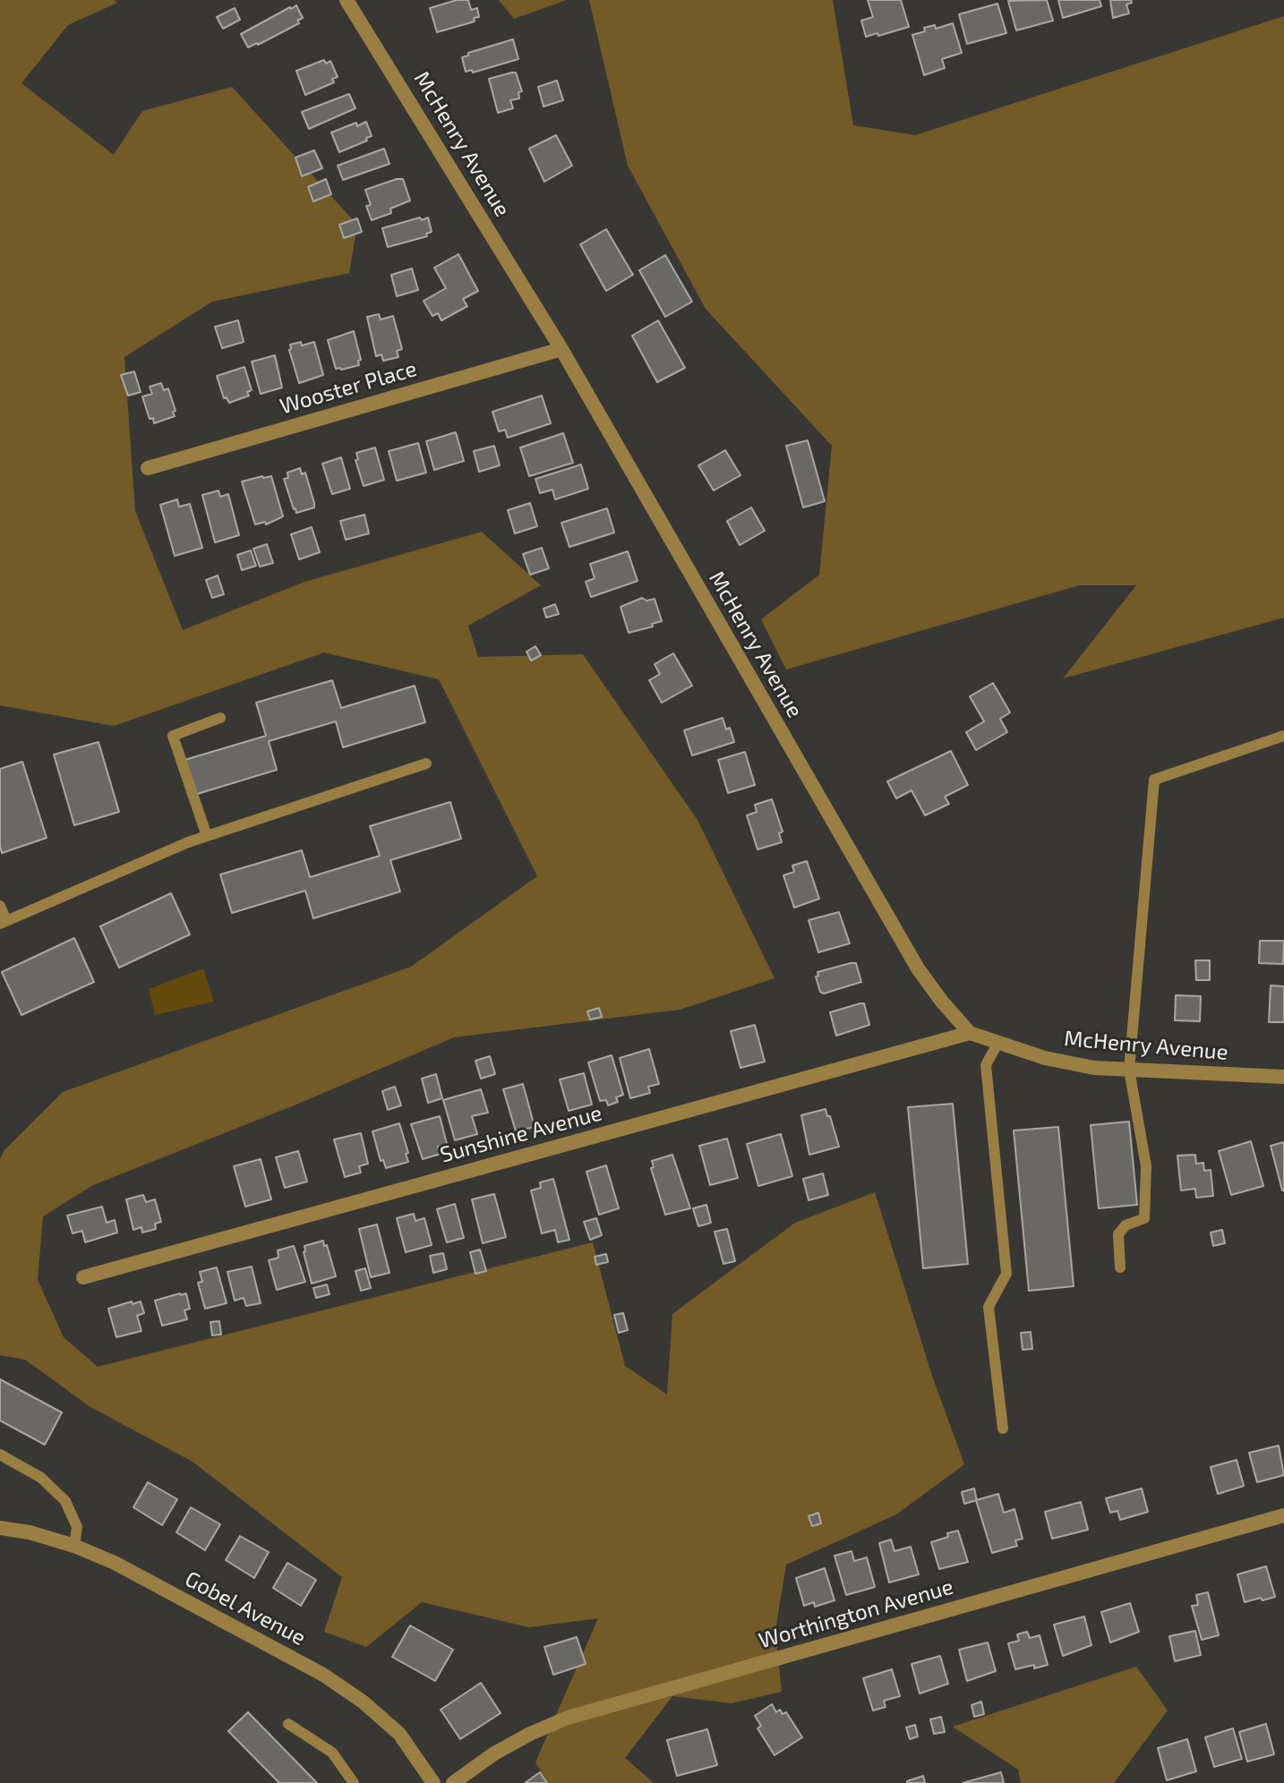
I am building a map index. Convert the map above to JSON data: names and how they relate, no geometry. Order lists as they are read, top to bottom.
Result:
{
  "streets": {
    "street": [
      "McHenry Avenue",
      "Wooster Place",
      "Sunshine Avenue",
      "Gobel Avenue",
      "Worthington Avenue"
    ]
  },
  "crossings": [
    ["McHenry Avenue", "Wooster Place"],
    ["McHenry Avenue", "Sunshine Avenue"]
  ]
}
